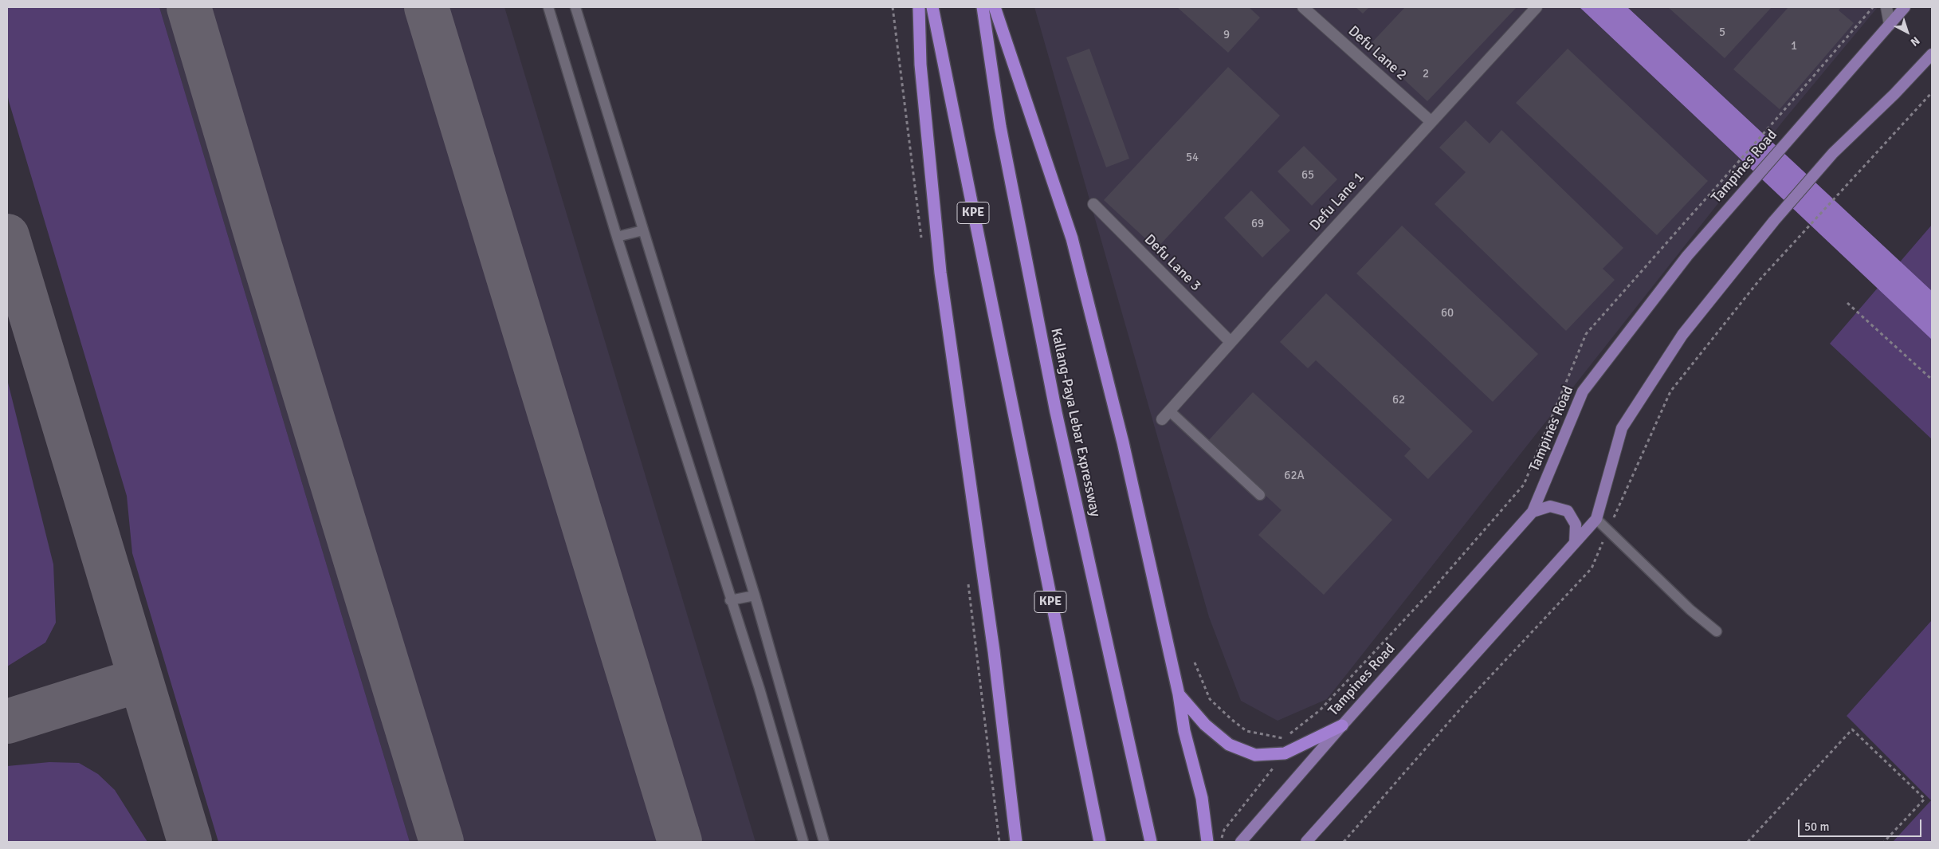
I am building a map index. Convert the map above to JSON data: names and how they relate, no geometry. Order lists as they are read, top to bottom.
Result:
{
  "streets": {
    "highway": ["KPE", "Kallang-Paya Lebar Expressway"],
    "main road": ["Tampines Road"],
    "street": ["Defu Lane 2", "Defu Lane 1", "Defu Lane 3"]
  },
  "crossings": [
    ["Defu Lane 2", "Defu Lane 1"],
    ["Defu Lane 1", "Defu Lane 3"]
  ],
  "house_numbers": [
    "5",
    "9",
    "1",
    "2",
    "54",
    "65",
    "69",
    "60",
    "62",
    "62A"
  ],
  "scale_bar": "50 m",
  "north": "bottom right"
}
